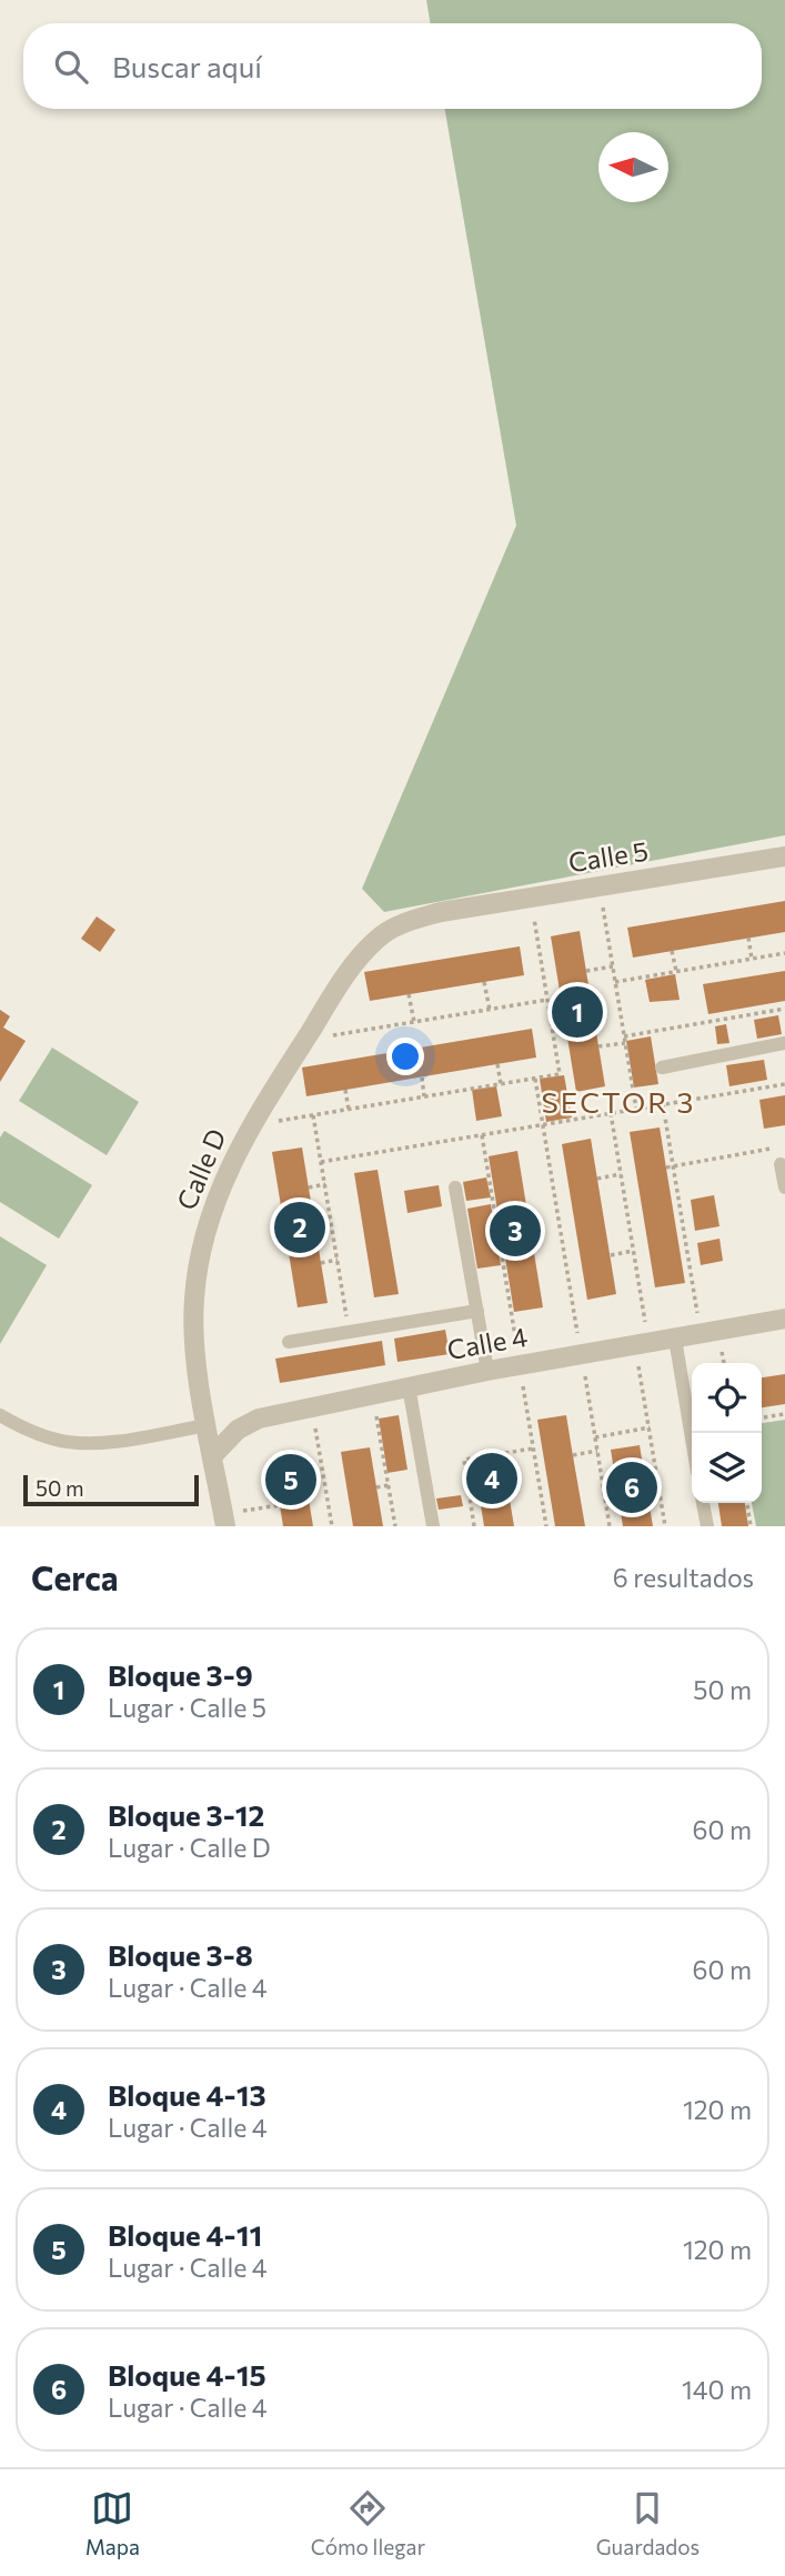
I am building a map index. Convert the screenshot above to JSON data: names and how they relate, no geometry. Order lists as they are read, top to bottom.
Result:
{
  "streets": {
    "street": ["Calle 5", "Calle D", "Calle 4"]
  },
  "crossings": [
    ["Calle 5", "Calle D"],
    ["Calle D", "Calle 4"]
  ],
  "districts": ["SECTOR 3"],
  "scale_bar": "50 m",
  "north": "left",
  "page": {
    "search": "Buscar aquí",
    "pins": [
      "1",
      "2",
      "3",
      "4",
      "5",
      "6"
    ],
    "scale": "50 m",
    "heading": ["Cerca", "6 resultados"],
    "list": [
      {
        "mark": "1",
        "name": "Bloque 3-9",
        "note": "Lugar · Calle 5",
        "value": "50 m"
      },
      {
        "mark": "2",
        "name": "Bloque 3-12",
        "note": "Lugar · Calle D",
        "value": "60 m"
      },
      {
        "mark": "3",
        "name": "Bloque 3-8",
        "note": "Lugar · Calle 4",
        "value": "60 m"
      },
      {
        "mark": "4",
        "name": "Bloque 4-13",
        "note": "Lugar · Calle 4",
        "value": "120 m"
      },
      {
        "mark": "5",
        "name": "Bloque 4-11",
        "note": "Lugar · Calle 4",
        "value": "120 m"
      },
      {
        "mark": "6",
        "name": "Bloque 4-15",
        "note": "Lugar · Calle 4",
        "value": "140 m"
      }
    ],
    "nav": ["Mapa", "Cómo llegar", "Guardados"]
  }
}
